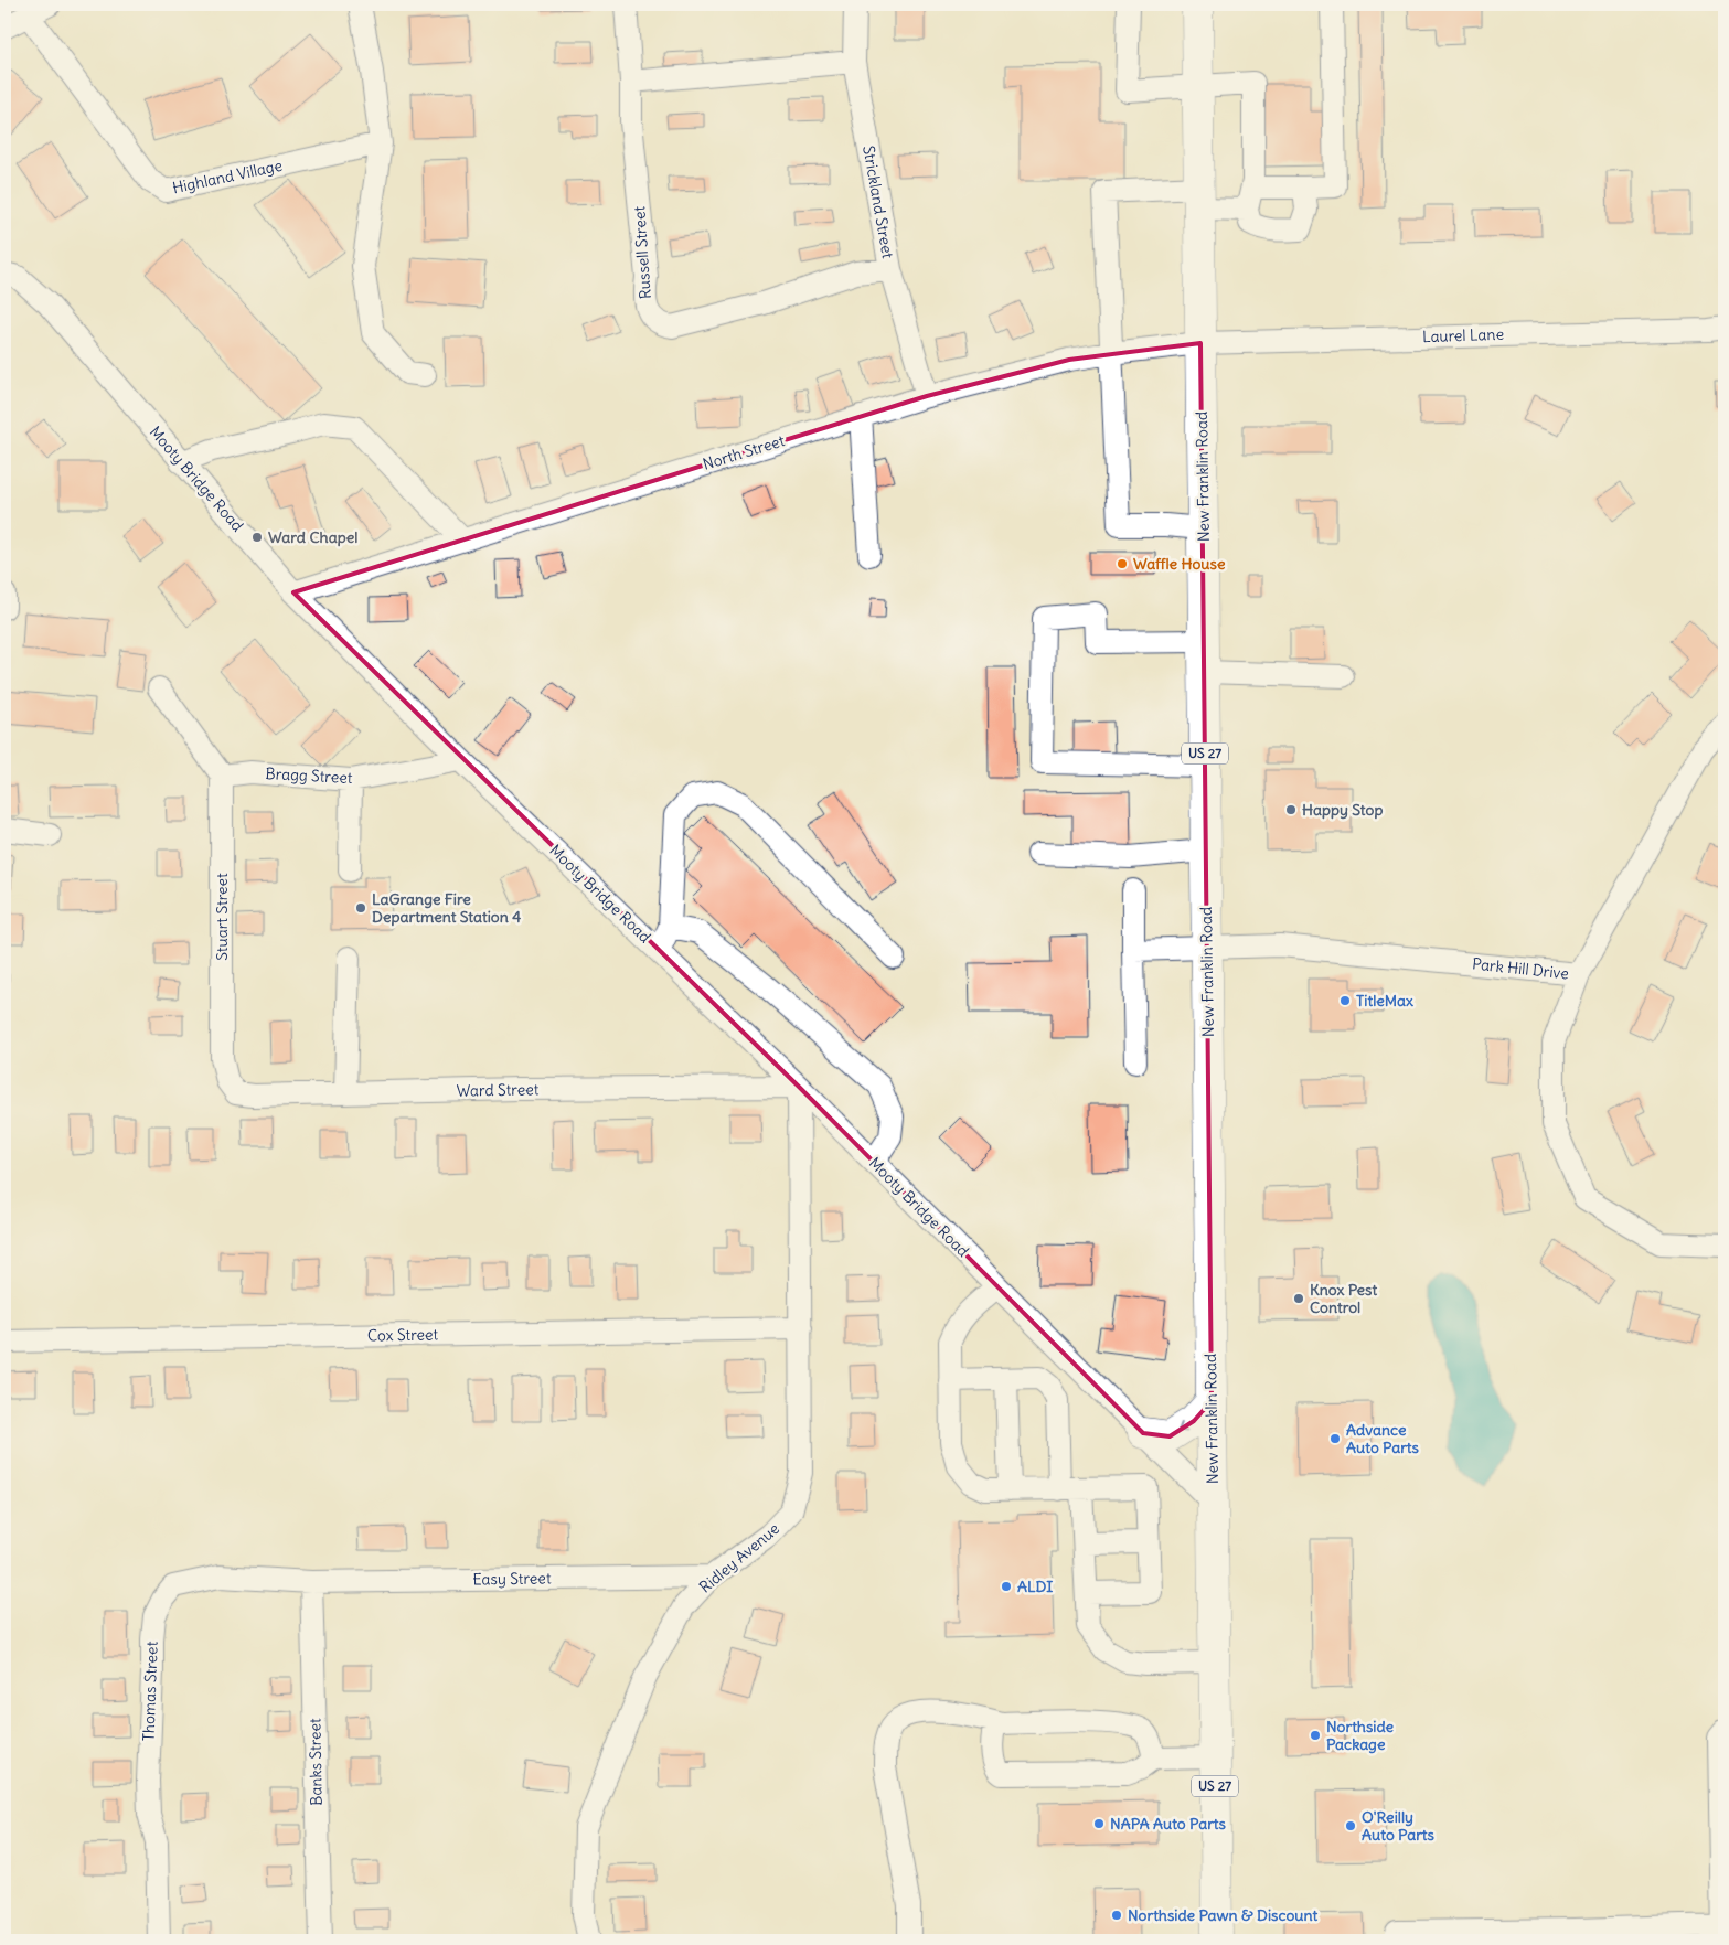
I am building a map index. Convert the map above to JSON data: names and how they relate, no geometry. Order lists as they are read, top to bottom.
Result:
{
  "streets": {
    "highway": ["New Franklin Road", "US 27"],
    "street": [
      "Highland Village",
      "Strickland Street",
      "Russell Street",
      "Laurel Lane",
      "North Street",
      "Mooty Bridge Road",
      "Bragg Street",
      "Stuart Street",
      "Park Hill Drive",
      "Ward Street",
      "Cox Street",
      "Ridley Avenue",
      "Easy Street",
      "Thomas Street",
      "Banks Street"
    ]
  },
  "crossings": [
    ["Strickland Street", "Russell Street"],
    ["Strickland Street", "North Street"],
    ["Laurel Lane", "North Street"],
    ["Laurel Lane", "New Franklin Road"],
    ["North Street", "New Franklin Road"],
    ["North Street", "Mooty Bridge Road"],
    ["New Franklin Road", "Mooty Bridge Road"],
    ["New Franklin Road", "Park Hill Drive"],
    ["Mooty Bridge Road", "Bragg Street"],
    ["Mooty Bridge Road", "Ward Street"],
    ["Mooty Bridge Road", "Ridley Avenue"],
    ["Bragg Street", "Stuart Street"],
    ["Stuart Street", "Ward Street"],
    ["Ward Street", "Ridley Avenue"],
    ["Cox Street", "Ridley Avenue"],
    ["Ridley Avenue", "Easy Street"],
    ["Easy Street", "Thomas Street"],
    ["Easy Street", "Banks Street"],
    ["Thomas Street", "Banks Street"]
  ],
  "places": [
    "Ward Chapel",
    "Waffle House",
    "Happy Stop",
    "LaGrange Fire Department Station 4",
    "TitleMax",
    "Knox Pest Control",
    "Advance Auto Parts",
    "ALDI",
    "Northside Package",
    "NAPA Auto Parts",
    "O'Reilly Auto Parts",
    "Northside Pawn & Discount"
  ]
}
